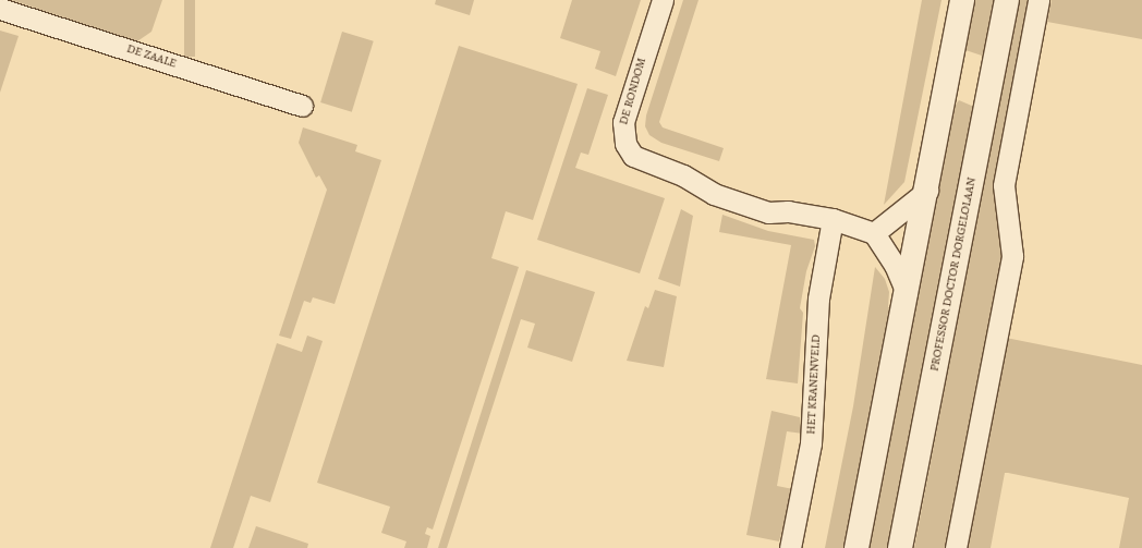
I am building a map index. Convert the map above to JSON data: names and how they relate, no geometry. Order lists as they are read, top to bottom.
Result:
{
  "streets": {
    "main road": ["PROFESSOR DOCTOR DORGELOLAAN"],
    "street": ["DE ZAALE", "DE RONDOM", "HET KRANENVELD"]
  },
  "crossings": [
    ["DE RONDOM", "HET KRANENVELD"]
  ]
}
